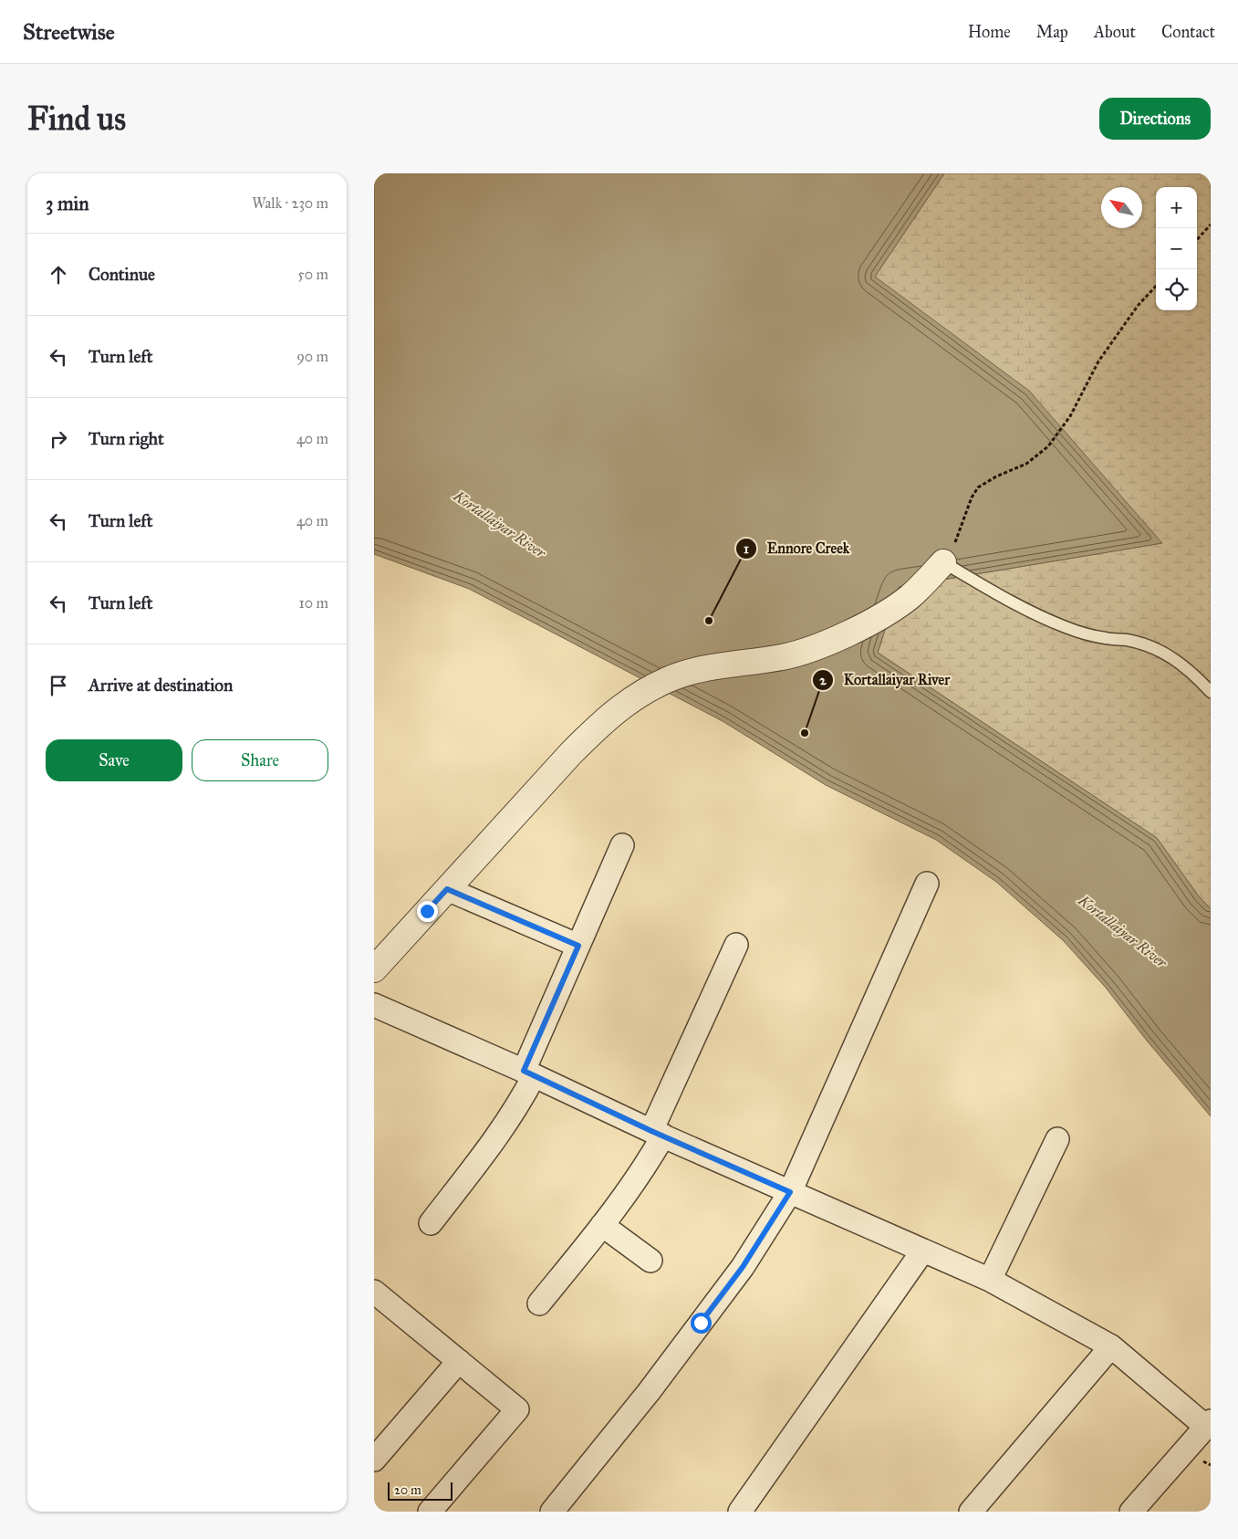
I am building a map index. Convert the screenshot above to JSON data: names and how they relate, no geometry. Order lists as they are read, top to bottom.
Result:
{
  "water": ["Kortallaiyar River"],
  "places": ["Ennore Creek", "Kortallaiyar River"],
  "scale_bar": "20 m",
  "north": "top left",
  "page": {
    "header": "Streetwise",
    "nav": [
      "Home",
      "Map",
      "About",
      "Contact"
    ],
    "buttons": [
      "Directions",
      ["Save", "Share"]
    ],
    "title": "Find us",
    "heading": ["3 min", "Walk · 230 m"],
    "map_buttons": ["+", "−"],
    "list": [
      ["Continue", "50 m"],
      ["Turn left", "90 m"],
      ["Turn right", "40 m"],
      ["Turn left", "40 m"],
      ["Turn left", "10 m"],
      "Arrive at destination"
    ],
    "scale": "20 m"
  }
}
